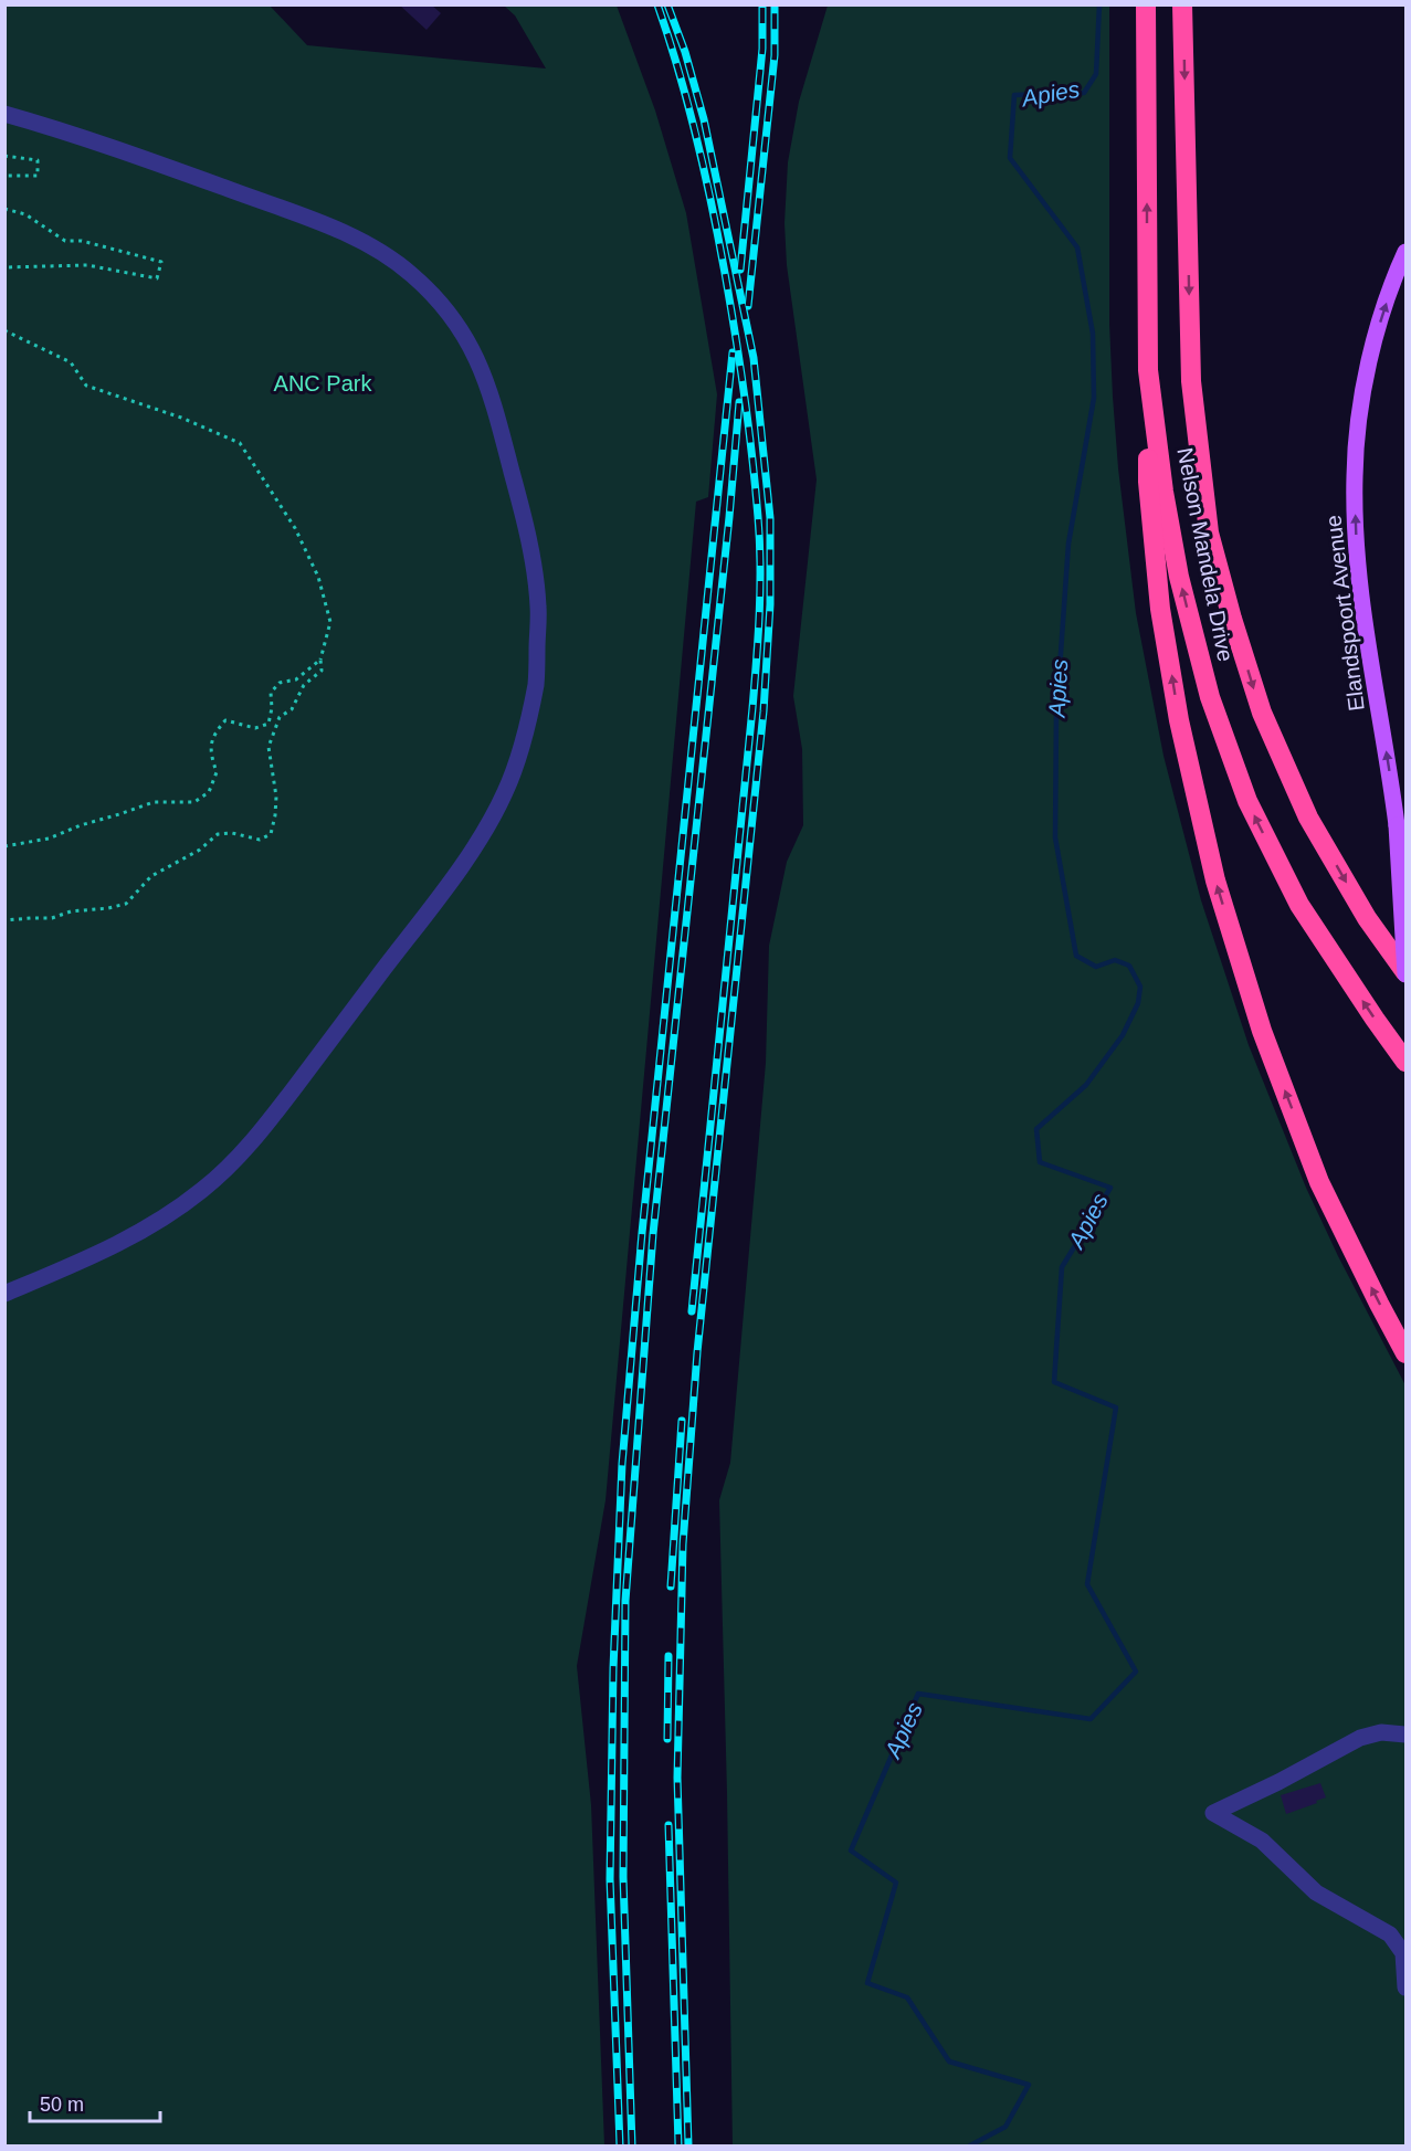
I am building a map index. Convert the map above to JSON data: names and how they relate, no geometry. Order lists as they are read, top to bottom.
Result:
{
  "streets": {
    "highway": ["Nelson Mandela Drive"],
    "main road": ["Elandspoort Avenue"]
  },
  "crossings": [
    ["Nelson Mandela Drive", "Elandspoort Avenue"]
  ],
  "one_way": ["Elandspoort Avenue"],
  "water": ["Apies"],
  "parks": ["ANC Park"],
  "scale_bar": "50 m"
}
